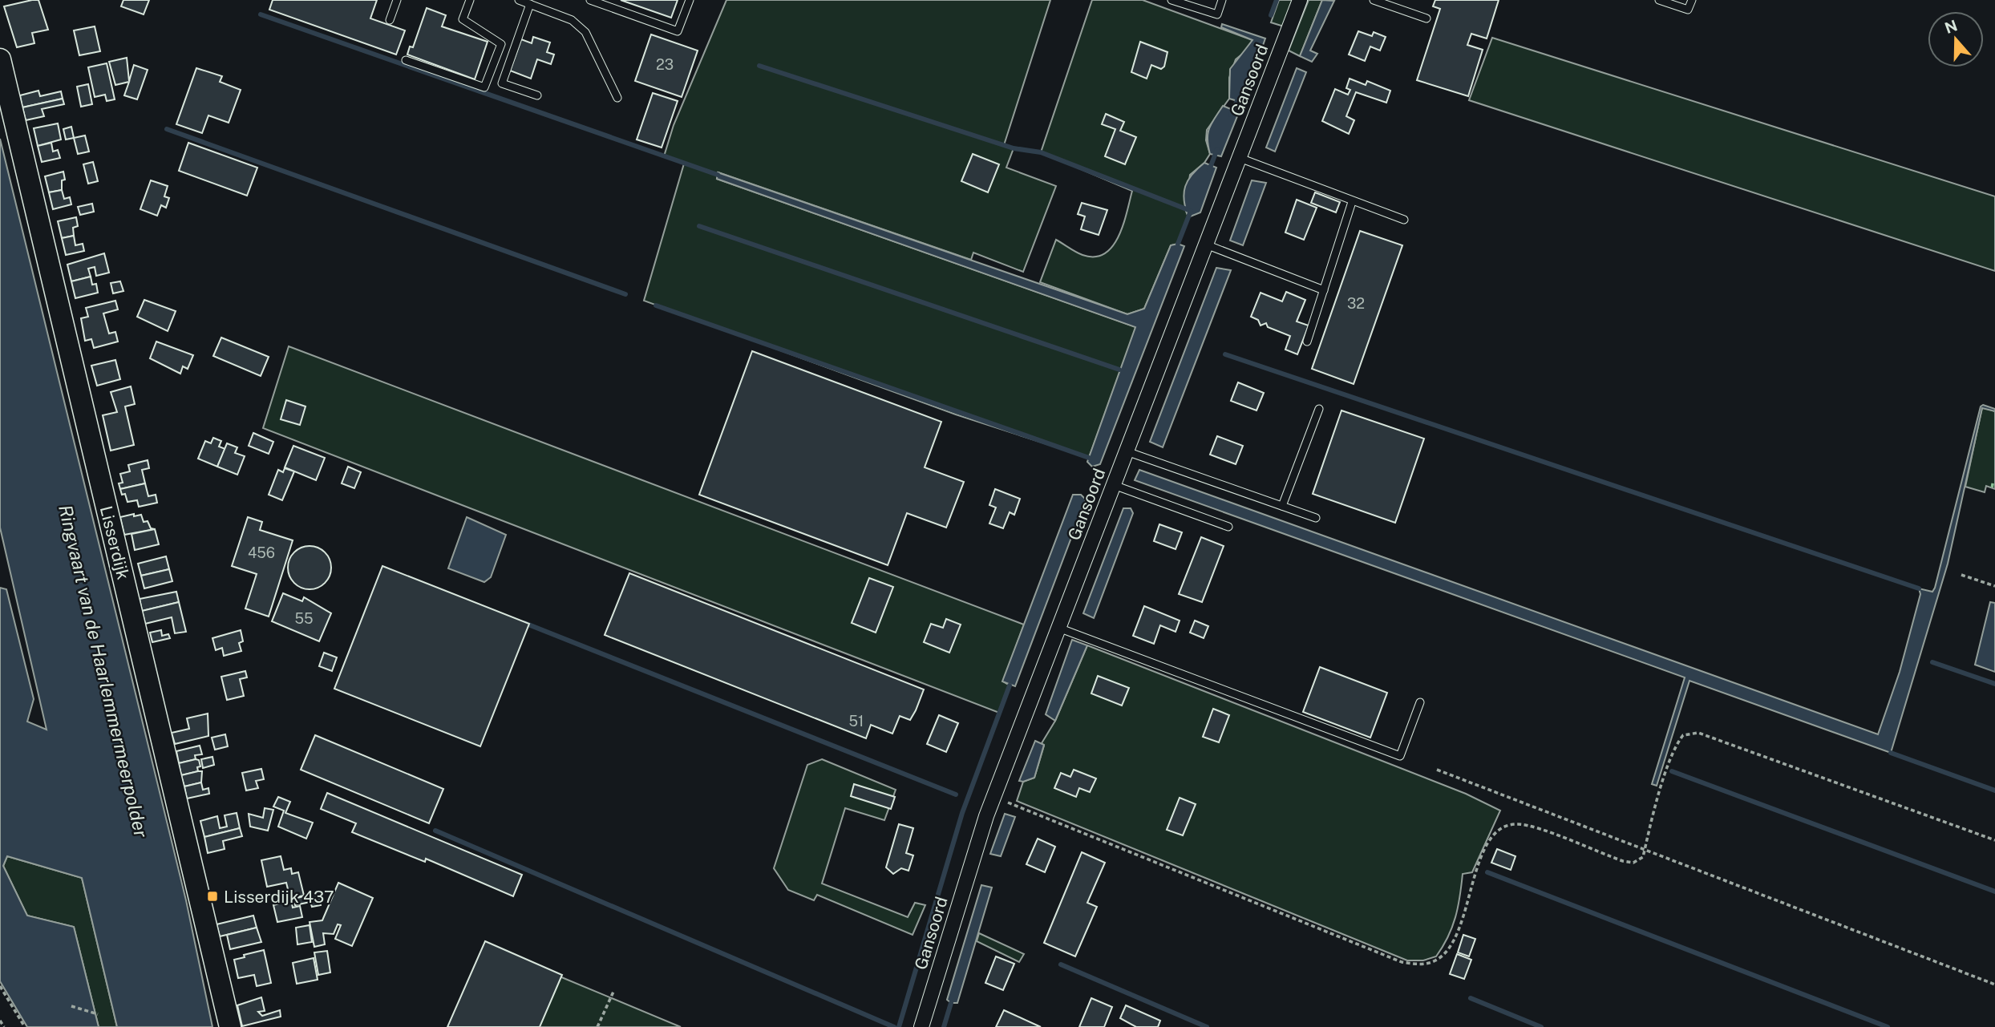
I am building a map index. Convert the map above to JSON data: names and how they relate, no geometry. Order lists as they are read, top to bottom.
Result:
{
  "streets": {
    "street": ["Gansoord", "Lisserdijk"]
  },
  "water": ["Ringvaart van de Haarlemmermeerpolder"],
  "places": {
    "transit": ["Lisserdijk 437"]
  },
  "house_numbers": [
    "23",
    "32",
    "456",
    "55",
    "51"
  ],
  "north": "top"
}
